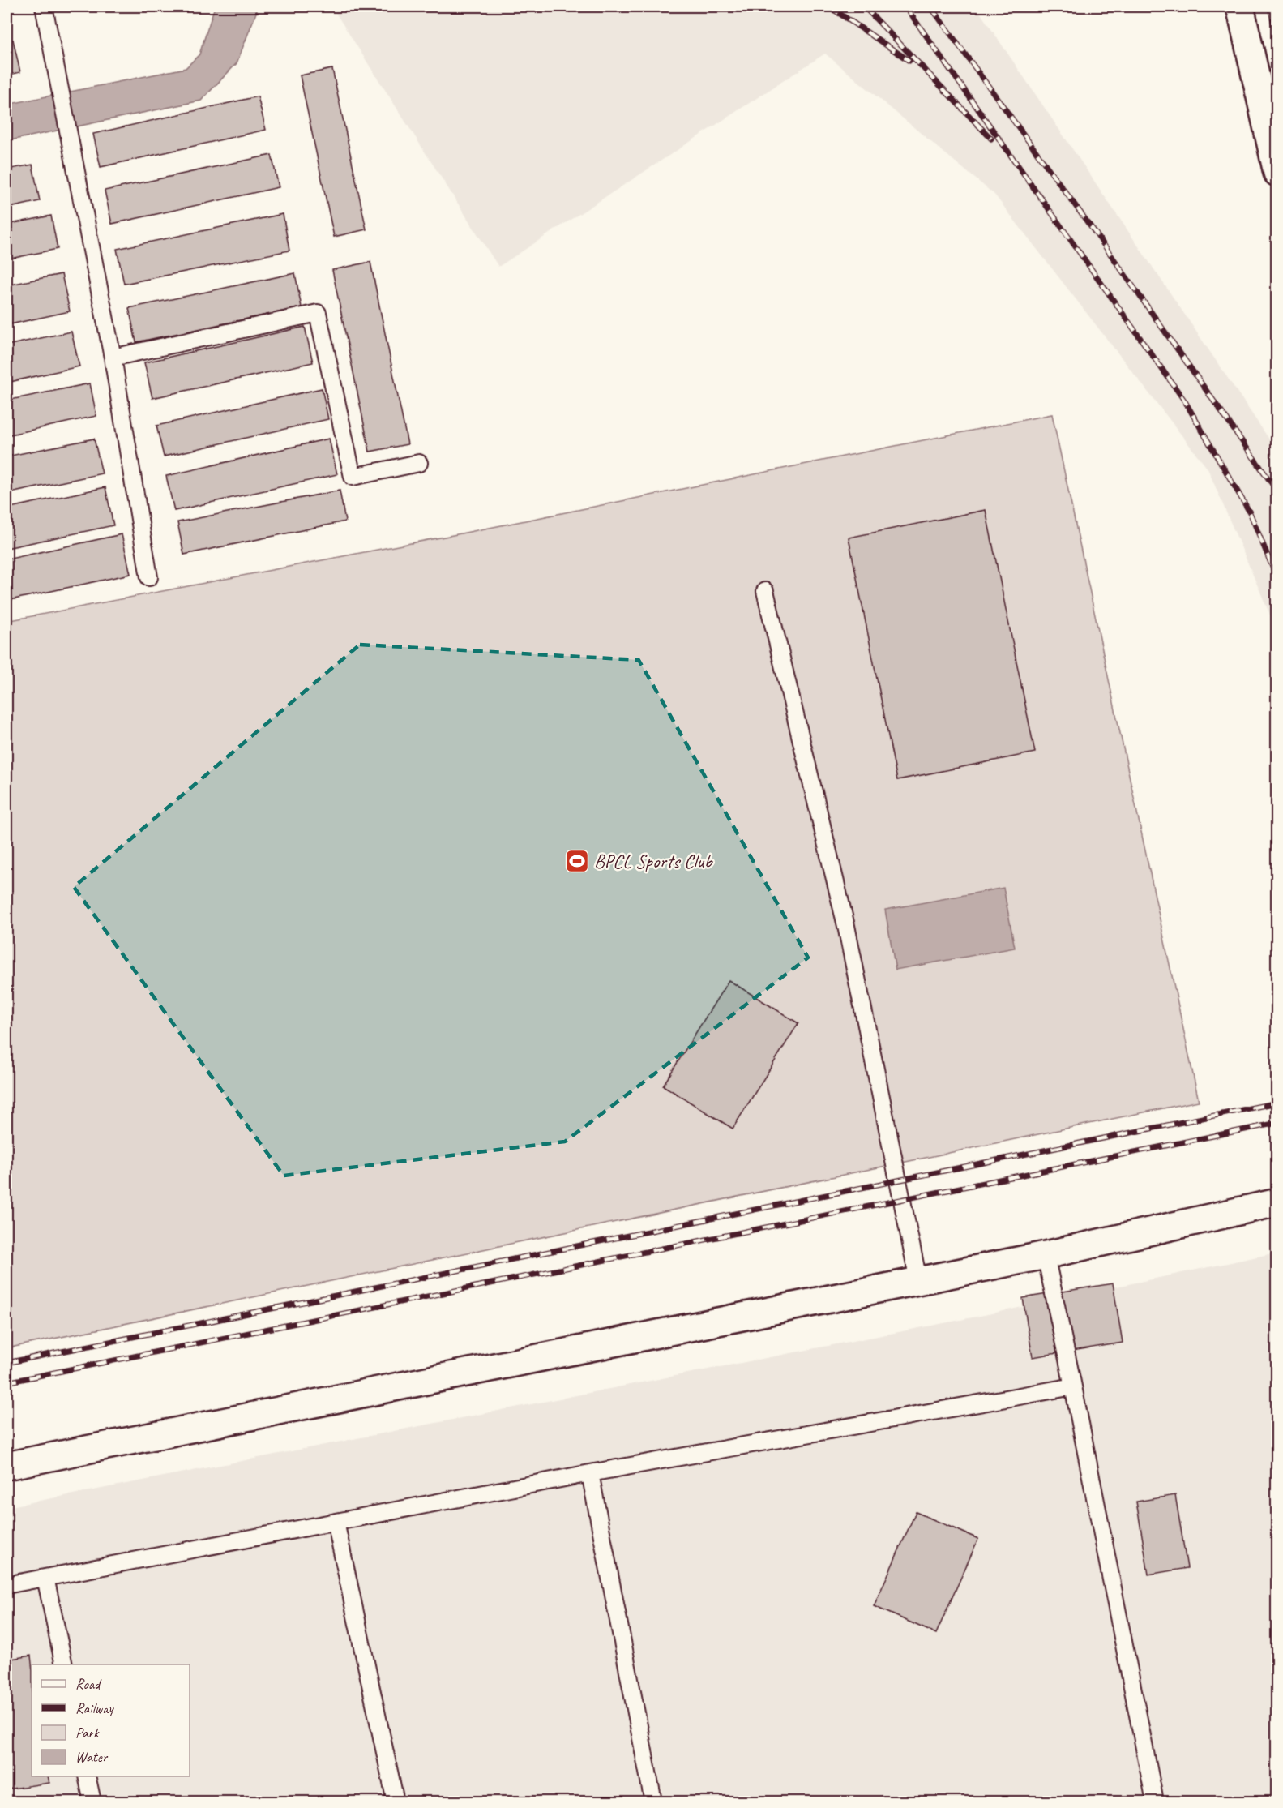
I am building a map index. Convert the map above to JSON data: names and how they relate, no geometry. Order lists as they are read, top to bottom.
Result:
{
  "places": {
    "sports": ["BPCL Sports Club"]
  },
  "legend": [
    "Road",
    "Railway",
    "Park",
    "Water"
  ]
}
